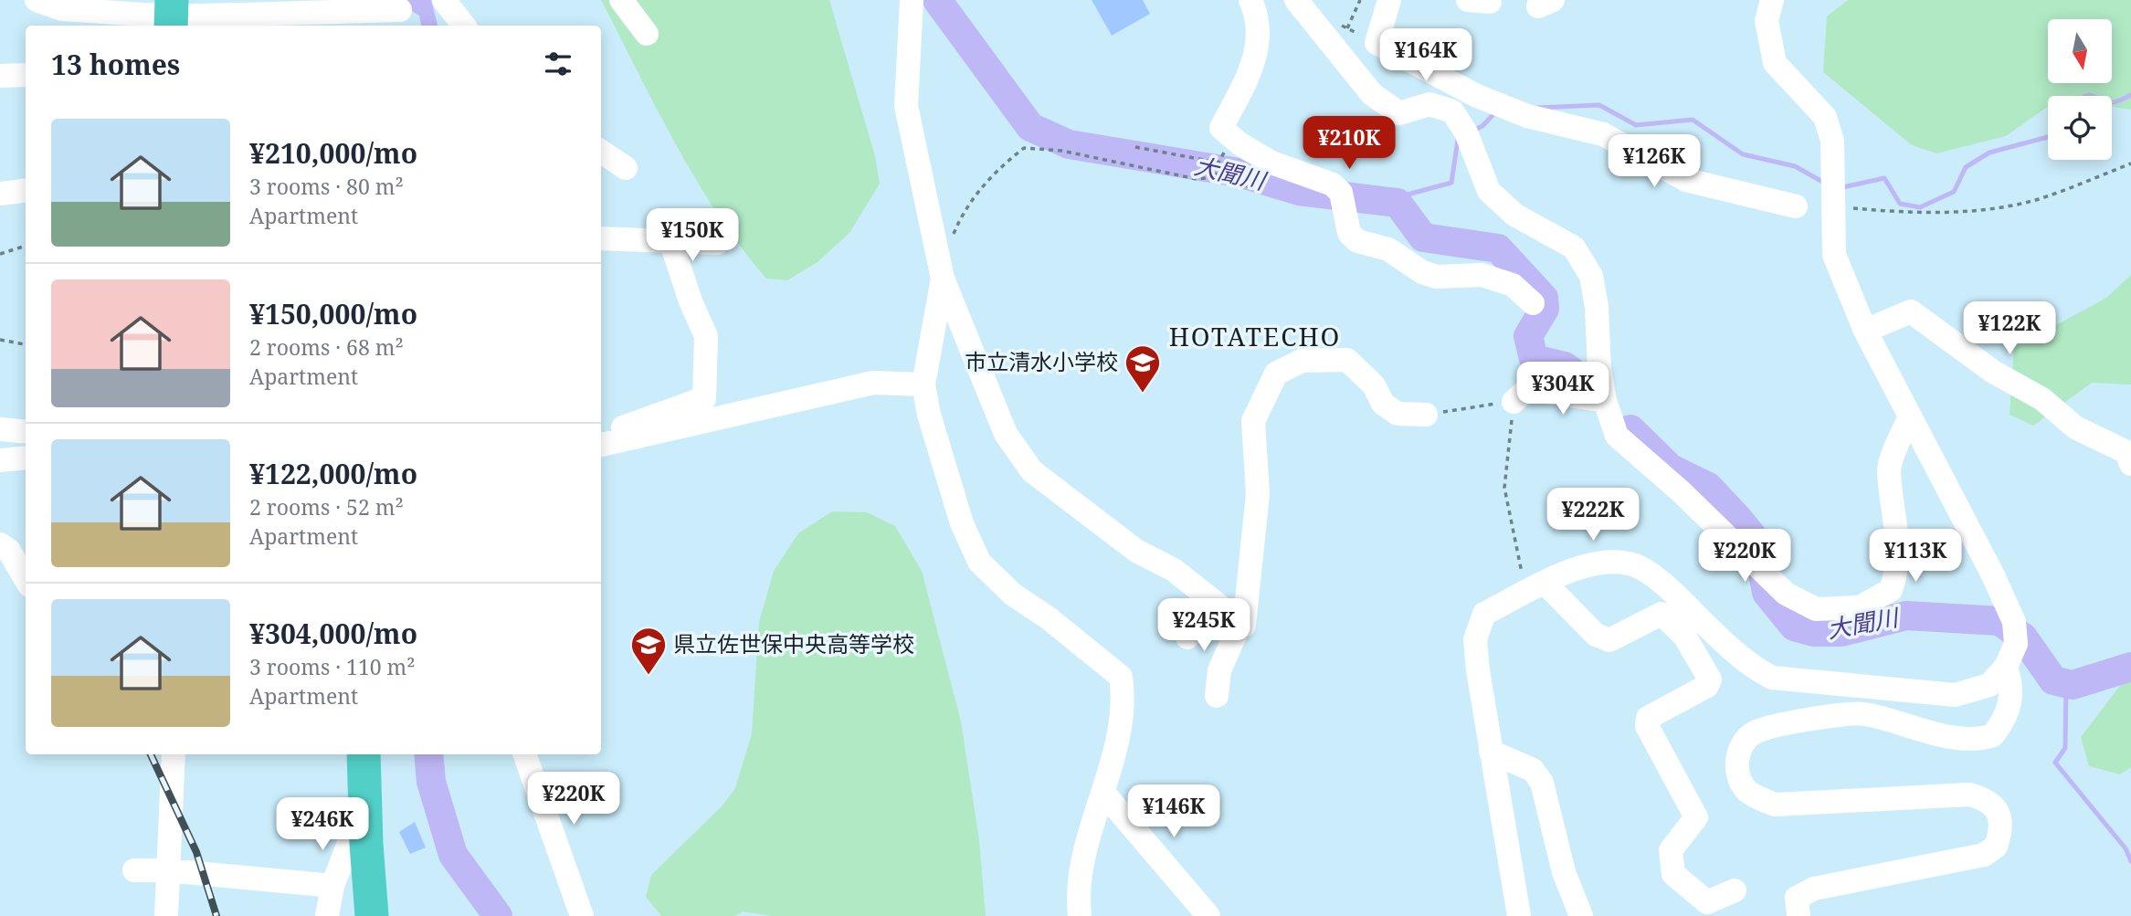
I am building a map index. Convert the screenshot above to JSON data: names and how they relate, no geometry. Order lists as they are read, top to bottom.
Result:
{
  "districts": ["HOTATECHO"],
  "water": ["大聞川"],
  "places": {
    "school or university": ["市立清水小学校", "県立佐世保中央高等学校"]
  },
  "north": "bottom",
  "page": {
    "heading": "13 homes",
    "price": [
      "¥164K",
      "¥210K",
      "¥126K",
      "¥150K",
      "¥122K",
      "¥304K",
      "¥222K",
      "¥220K",
      "¥113K",
      "¥245K",
      "¥220K",
      "¥146K",
      "¥246K"
    ],
    "list": [
      {
        "name": "¥210,000/mo",
        "note": "3 rooms · 80 m² · Apartment"
      },
      {
        "name": "¥150,000/mo",
        "note": "2 rooms · 68 m² · Apartment"
      },
      {
        "name": "¥122,000/mo",
        "note": "2 rooms · 52 m² · Apartment"
      },
      {
        "name": "¥304,000/mo",
        "note": "3 rooms · 110 m² · Apartment"
      }
    ]
  }
}
